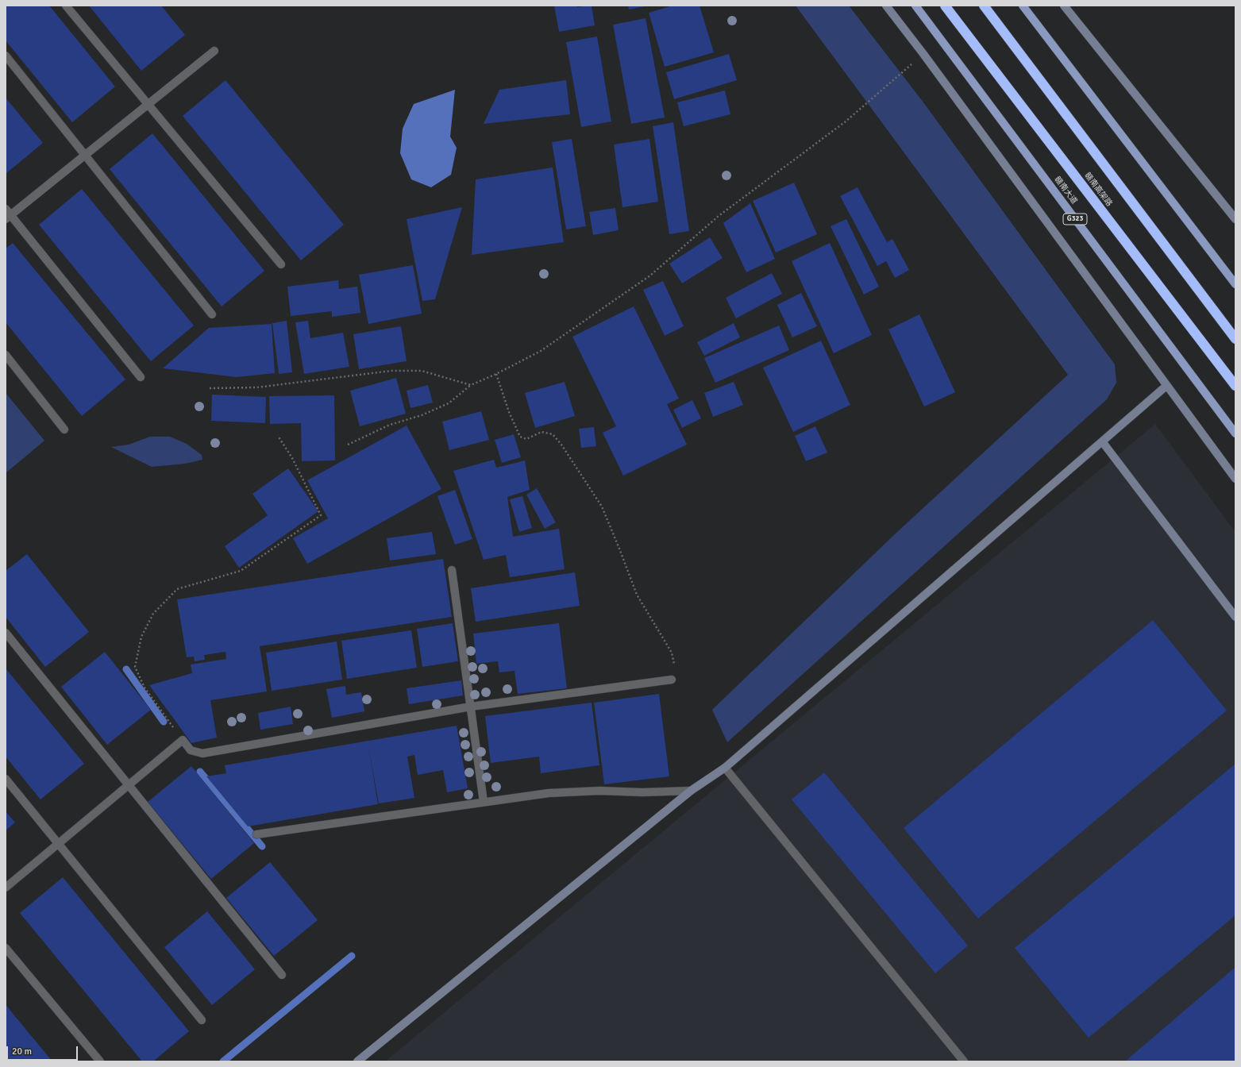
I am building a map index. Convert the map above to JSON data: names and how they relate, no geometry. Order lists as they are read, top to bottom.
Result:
{
  "streets": {
    "highway": ["赣南高架路"],
    "main road": ["赣南大道", "G323"]
  },
  "scale_bar": "20 m"
}
